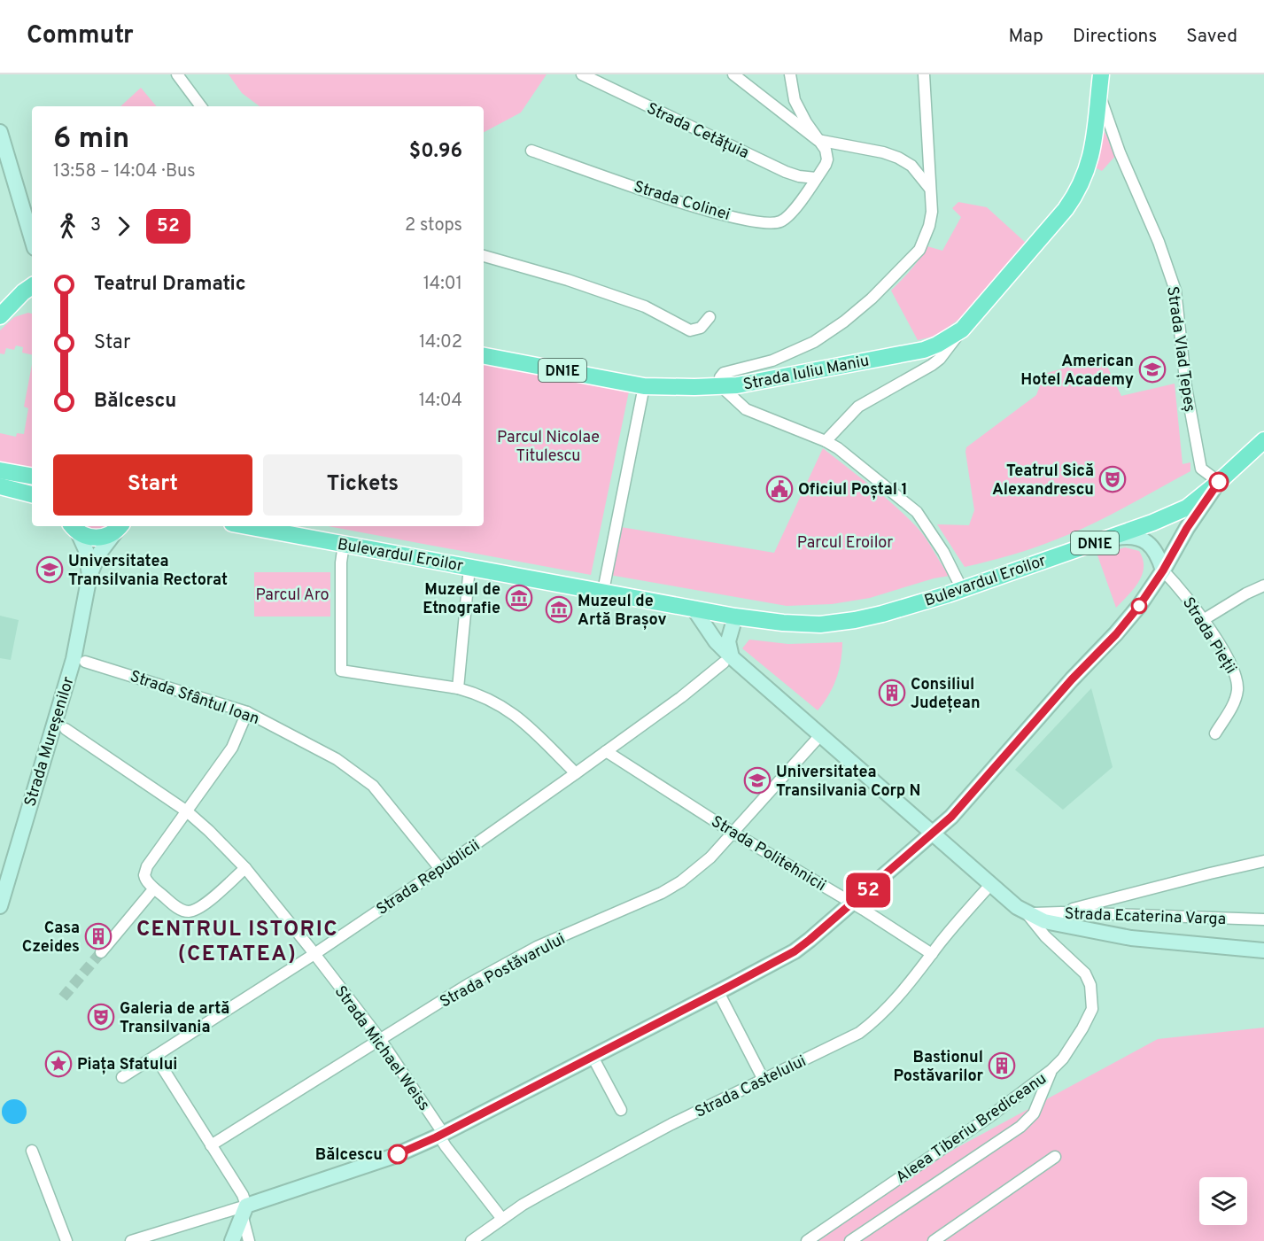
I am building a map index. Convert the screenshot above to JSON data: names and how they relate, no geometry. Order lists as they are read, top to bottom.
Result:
{
  "streets": {
    "main road": ["DN1E", "Strada Iuliu Maniu", "Bulevardul Eroilor"],
    "street": [
      "Strada Cetățuia",
      "Strada Colinei",
      "Strada Vlad Țepeș",
      "Strada Pieții",
      "Strada Sfântul Ioan",
      "Strada Mureșenilor",
      "Strada Politehnicii",
      "Strada Republicii",
      "Strada Ecaterina Varga",
      "Strada Postăvarului",
      "Strada Michael Weiss",
      "Strada Castelului",
      "Aleea Tiberiu Brediceanu"
    ]
  },
  "crossings": [
    ["Strada Cetățuia", "Strada Colinei"],
    ["Strada Vlad Țepeș", "DN1E"],
    ["Strada Vlad Țepeș", "Strada Iuliu Maniu"],
    ["Strada Vlad Țepeș", "Bulevardul Eroilor"],
    ["DN1E", "Strada Iuliu Maniu"],
    ["DN1E", "Bulevardul Eroilor"],
    ["Strada Sfântul Ioan", "Strada Republicii"],
    ["Strada Politehnicii", "Strada Republicii"],
    ["Strada Politehnicii", "Strada Postăvarului"],
    ["Strada Politehnicii", "Strada Castelului"],
    ["Strada Republicii", "Strada Michael Weiss"],
    ["Strada Ecaterina Varga", "Aleea Tiberiu Brediceanu"],
    ["Strada Postăvarului", "Strada Michael Weiss"],
    ["Strada Michael Weiss", "Strada Castelului"]
  ],
  "districts": ["CENTRUL ISTORIC (CETATEA)"],
  "parks": ["Parcul Nicolae Titulescu", "Parcul Eroilor", "Parcul Aro"],
  "places": {
    "school or university": ["American Hotel Academy", "Universitatea Transilvania Rectorat", "Universitatea Transilvania Corp N"],
    "theatre": ["Teatrul Sică Alexandrescu", "Galeria de artă Transilvania"],
    "public building": ["Oficiul Poștal 1"],
    "museum": ["Muzeul de Etnografie", "Muzeul de Artă Brașov"],
    "building": ["Consiliul Județean", "Casa Czeides", "Bastionul Postăvarilor"],
    "place": ["Piața Sfatului"],
    "other": ["Bălcescu"]
  },
  "lines": ["bus line 52"],
  "page": {
    "header": "Commutr",
    "nav": ["Map", "Directions", "Saved"],
    "on_map": "52",
    "heading": ["6 min", "13:58 – 14:04 · Bus", "$0.96"],
    "legs": ["3", "52", "2 stops"],
    "list": [
      {
        "name": "Teatrul Dramatic",
        "value": "14:01"
      },
      {
        "name": "Star",
        "value": "14:02"
      },
      {
        "name": "Bălcescu",
        "value": "14:04"
      }
    ],
    "buttons": ["Start", "Tickets"]
  }
}
